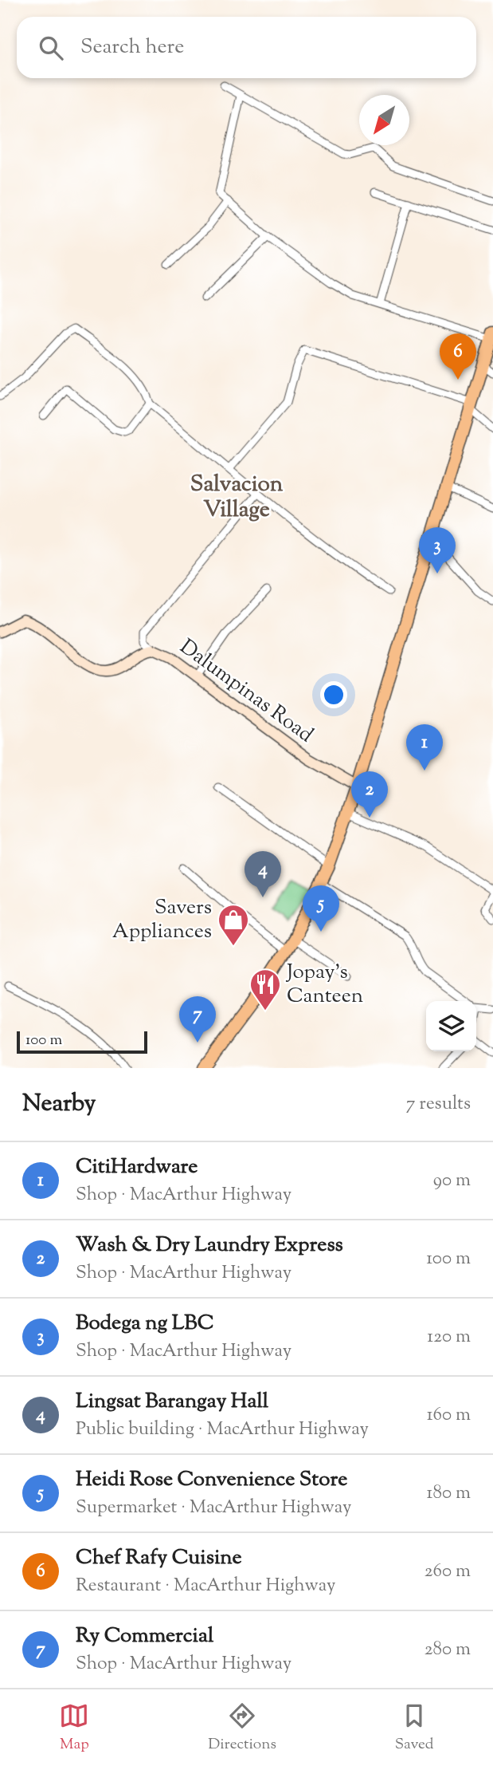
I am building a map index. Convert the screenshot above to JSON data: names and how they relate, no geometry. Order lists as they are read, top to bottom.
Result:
{
  "streets": {
    "street": ["Dalumpinas Road"]
  },
  "districts": ["Salvacion Village"],
  "places": {
    "shop": ["Savers Appliances"],
    "restaurant": ["Jopay's Canteen"]
  },
  "scale_bar": "100 m",
  "north": "bottom left",
  "page": {
    "search": "Search here",
    "pins": [
      "6",
      "3",
      "1",
      "2",
      "4",
      "5",
      "7"
    ],
    "scale": "100 m",
    "heading": ["Nearby", "7 results"],
    "list": [
      {
        "mark": "1",
        "name": "CitiHardware",
        "note": "Shop · MacArthur Highway",
        "value": "90 m"
      },
      {
        "mark": "2",
        "name": "Wash & Dry Laundry Express",
        "note": "Shop · MacArthur Highway",
        "value": "100 m"
      },
      {
        "mark": "3",
        "name": "Bodega ng LBC",
        "note": "Shop · MacArthur Highway",
        "value": "120 m"
      },
      {
        "mark": "4",
        "name": "Lingsat Barangay Hall",
        "note": "Public building · MacArthur Highway",
        "value": "160 m"
      },
      {
        "mark": "5",
        "name": "Heidi Rose Convenience Store",
        "note": "Supermarket · MacArthur Highway",
        "value": "180 m"
      },
      {
        "mark": "6",
        "name": "Chef Rafy Cuisine",
        "note": "Restaurant · MacArthur Highway",
        "value": "260 m"
      },
      {
        "mark": "7",
        "name": "Ry Commercial",
        "note": "Shop · MacArthur Highway",
        "value": "280 m"
      }
    ],
    "nav": ["Map", "Directions", "Saved"]
  }
}
